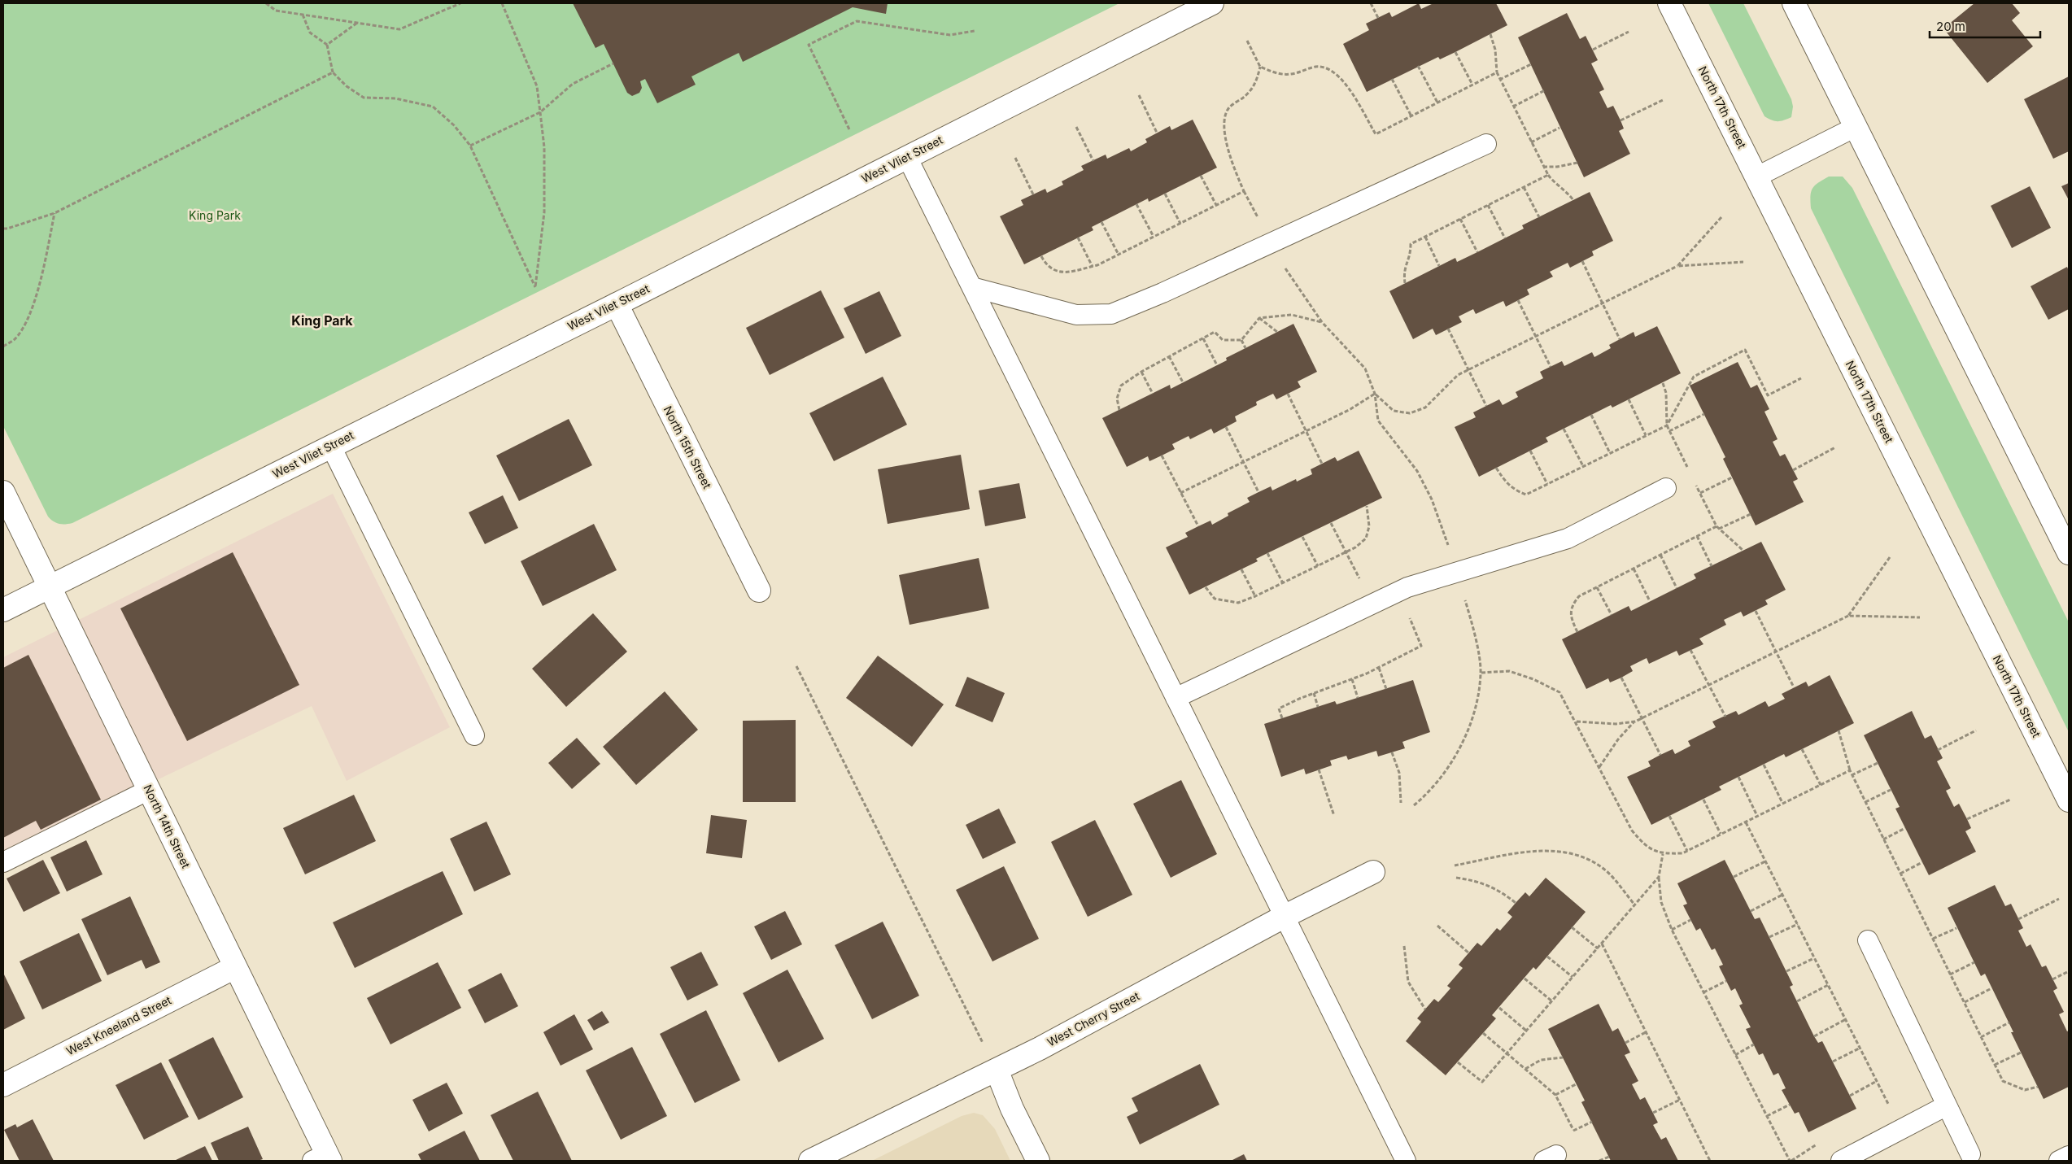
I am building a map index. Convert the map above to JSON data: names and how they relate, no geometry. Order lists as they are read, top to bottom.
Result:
{
  "streets": {
    "street": [
      "North 17th Street",
      "West Vliet Street",
      "North 15th Street",
      "North 14th Street",
      "West Cherry Street",
      "West Kneeland Street"
    ]
  },
  "crossings": [
    ["West Vliet Street", "North 15th Street"],
    ["West Vliet Street", "North 14th Street"],
    ["North 14th Street", "West Kneeland Street"]
  ],
  "districts": ["King Park"],
  "parks": ["King Park"],
  "scale_bar": "20 m"
}
